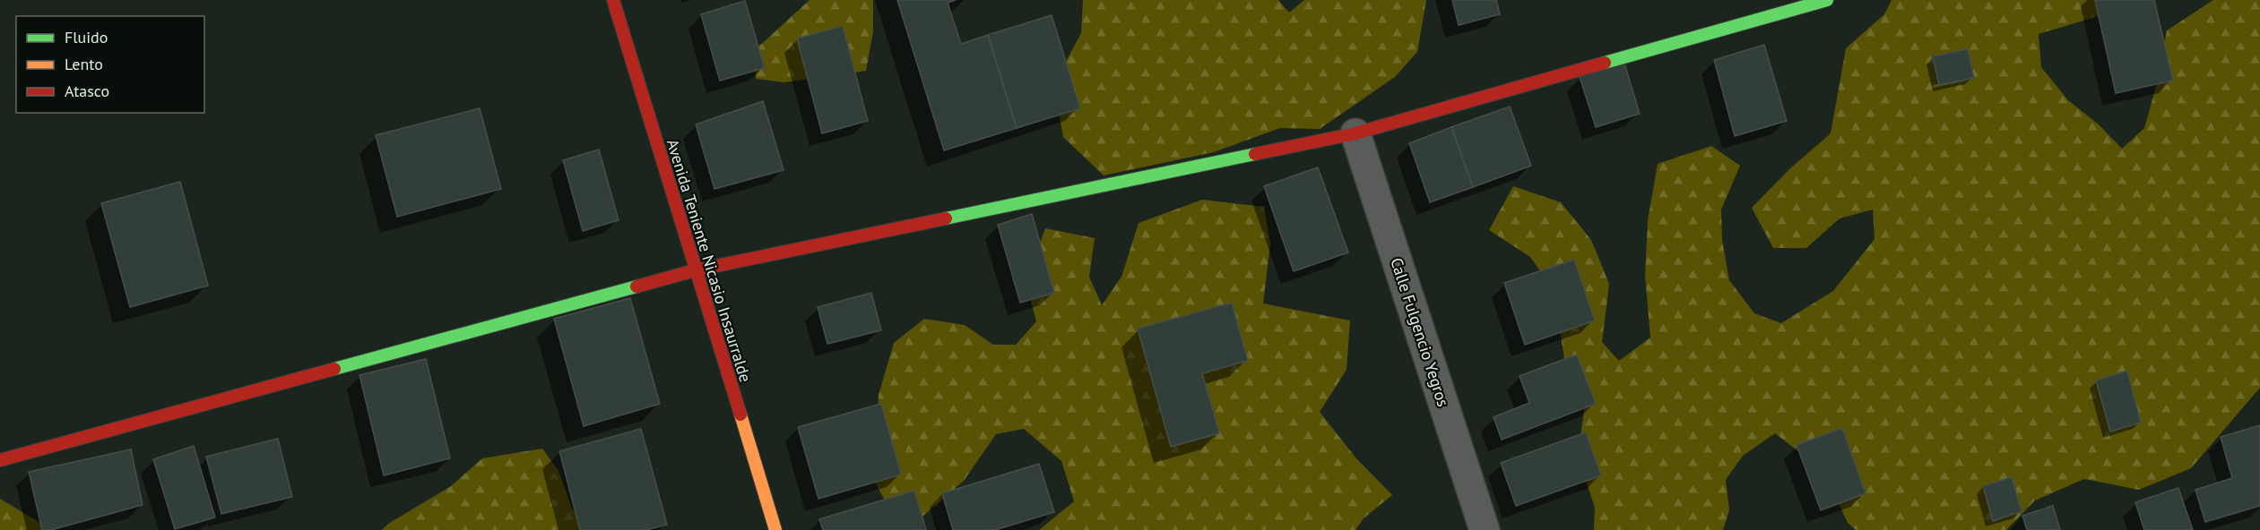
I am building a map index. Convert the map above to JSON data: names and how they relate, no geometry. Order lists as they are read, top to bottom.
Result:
{
  "streets": {
    "street": ["Avenida Teniente Nicasio Insaurralde", "Calle Fulgencio Yegros"]
  },
  "legend": ["Fluido", "Lento", "Atasco"]
}
